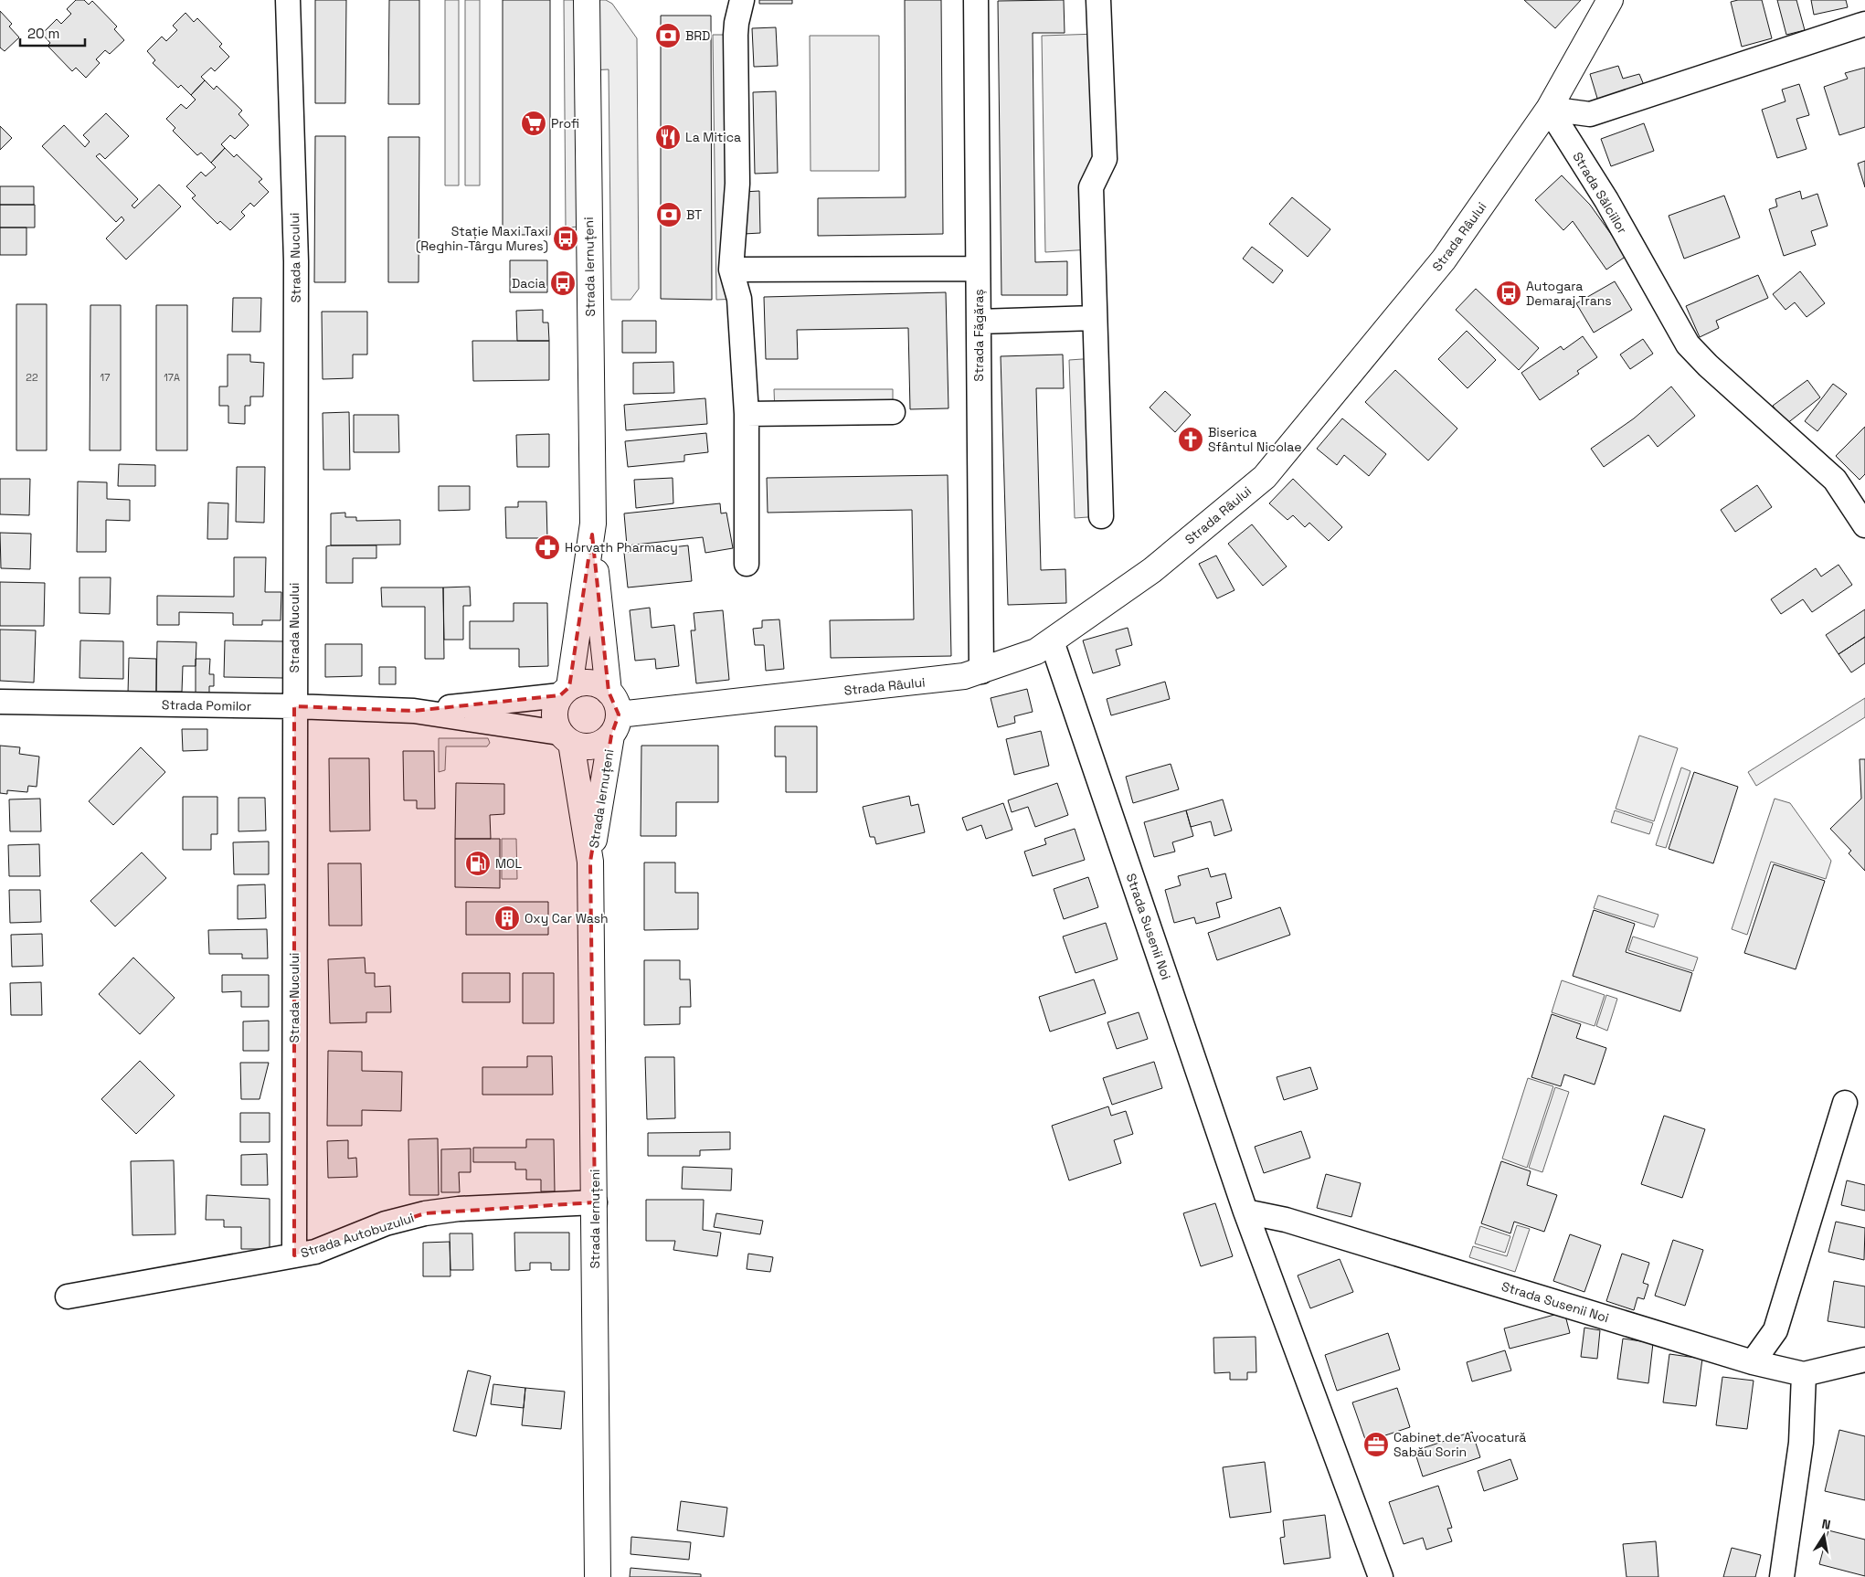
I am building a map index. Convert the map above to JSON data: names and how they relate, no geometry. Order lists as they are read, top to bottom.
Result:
{
  "streets": {
    "main road": ["Strada Râului", "Strada Iernuțeni"],
    "street": [
      "Strada Sălciilor",
      "Strada Nucului",
      "Strada Făgăraș",
      "Strada Pomilor",
      "Strada Susenii Noi",
      "Strada Autobuzului"
    ]
  },
  "crossings": [
    ["Strada Sălciilor", "Strada Râului"],
    ["Strada Râului", "Strada Iernuțeni"],
    ["Strada Râului", "Strada Făgăraș"],
    ["Strada Râului", "Strada Pomilor"],
    ["Strada Râului", "Strada Susenii Noi"],
    ["Strada Nucului", "Strada Pomilor"],
    ["Strada Nucului", "Strada Autobuzului"],
    ["Strada Iernuțeni", "Strada Pomilor"],
    ["Strada Iernuțeni", "Strada Autobuzului"]
  ],
  "places": {
    "bank": ["BRD", "BT"],
    "supermarket": ["Profi"],
    "restaurant": ["La Mitica"],
    "bus stop": ["Stație Maxi Taxi (Reghin-Târgu Mures)", "Dacia", "Autogara Demaraj Trans"],
    "church": ["Biserica Sfântul Nicolae"],
    "pharmacy": ["Horvath Pharmacy"],
    "fuel station": ["MOL"],
    "building": ["Oxy Car Wash"],
    "office": ["Cabinet de Avocatură Sabău Sorin"]
  },
  "house_numbers": ["22", "17", "17A"],
  "scale_bar": "20 m",
  "north": "top"
}
